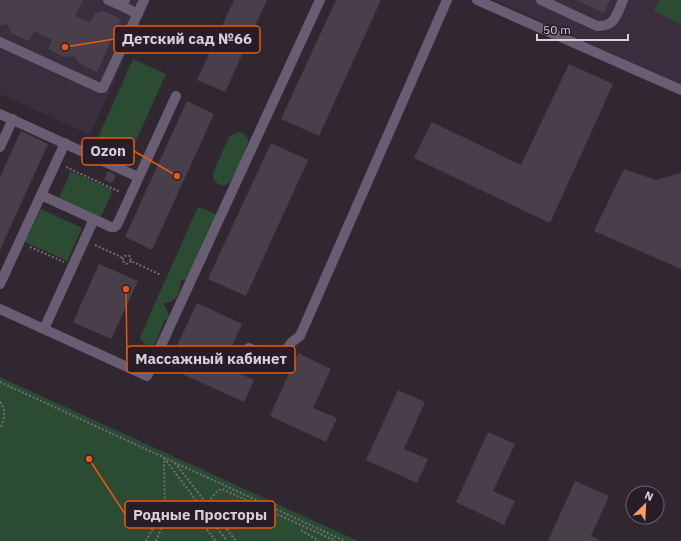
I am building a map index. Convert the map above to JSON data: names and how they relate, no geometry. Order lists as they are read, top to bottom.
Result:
{
  "places": [
    "Детский сад №66",
    "Ozon",
    "Массажный кабинет",
    "Родные Просторы"
  ],
  "scale_bar": "50 m",
  "north": "top right"
}
